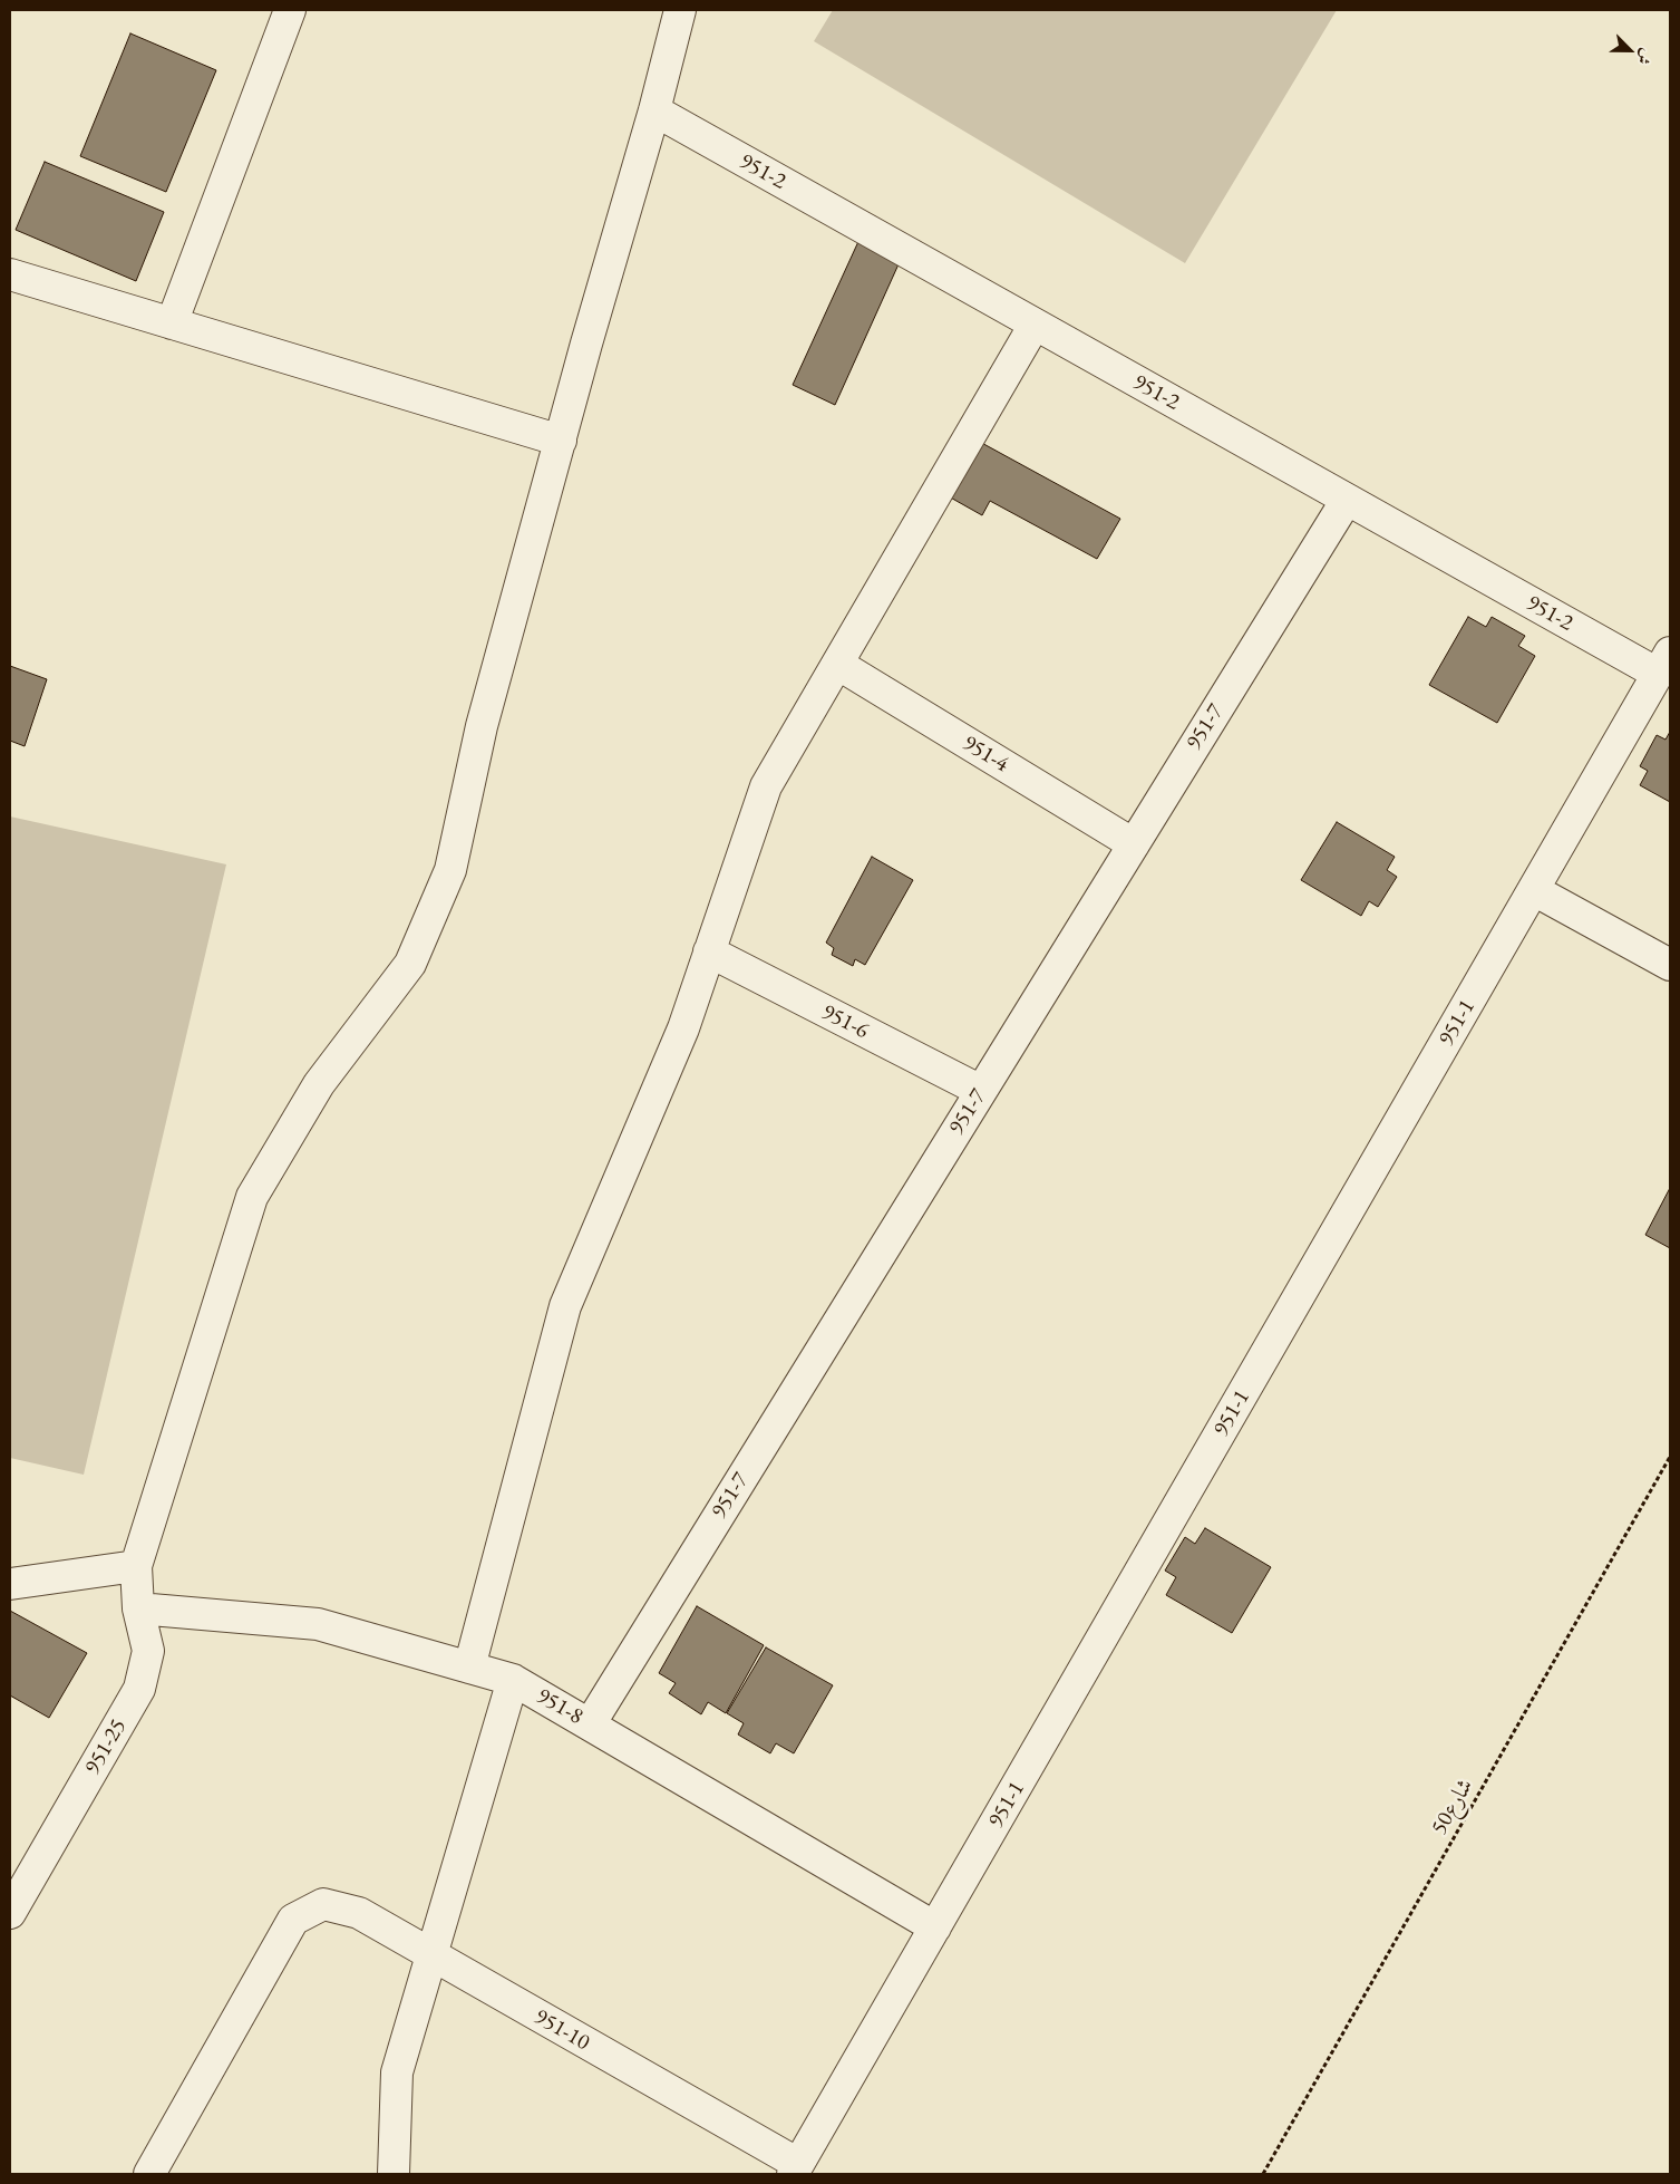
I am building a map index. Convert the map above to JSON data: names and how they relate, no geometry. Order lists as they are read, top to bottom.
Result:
{
  "streets": {
    "street": [
      "951-2",
      "951-7",
      "951-4",
      "951-6",
      "951-1",
      "951-8",
      "951-25",
      "951-10"
    ],
    "path": ["شارع50"]
  },
  "crossings": [
    ["951-2", "951-7"],
    ["951-2", "951-1"],
    ["951-7", "951-4"],
    ["951-7", "951-6"],
    ["951-7", "951-8"],
    ["951-1", "951-8"],
    ["951-1", "951-10"],
    ["951-8", "951-25"]
  ],
  "north": "bottom right"
}
